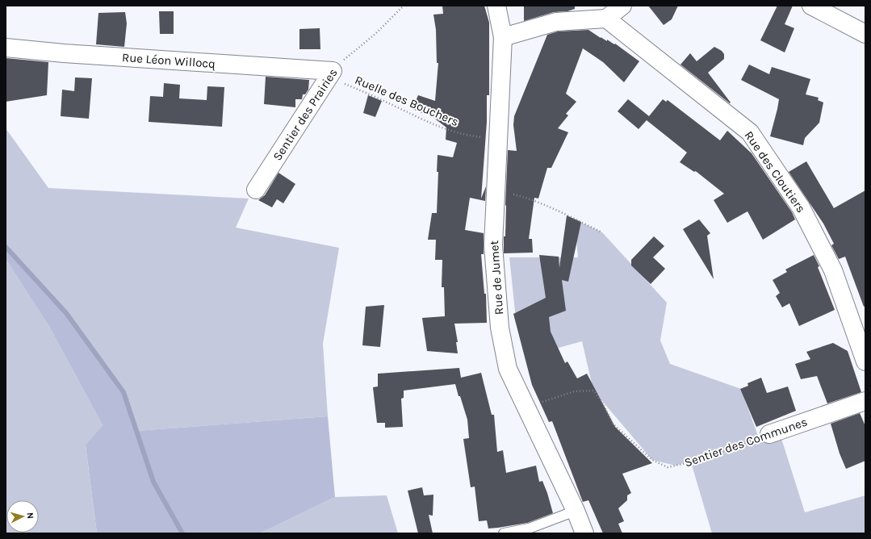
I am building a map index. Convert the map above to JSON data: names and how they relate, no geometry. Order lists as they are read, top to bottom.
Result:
{
  "streets": {
    "street": [
      "Rue Léon Willocq",
      "Sentier des Prairies",
      "Rue des Cloutiers",
      "Rue de Jumet",
      "Sentier des Communes"
    ],
    "path": ["Ruelle des Bouchers"]
  },
  "crossings": [
    ["Rue Léon Willocq", "Ruelle des Bouchers"],
    ["Rue Léon Willocq", "Sentier des Prairies"],
    ["Ruelle des Bouchers", "Sentier des Prairies"],
    ["Ruelle des Bouchers", "Rue de Jumet"],
    ["Rue de Jumet", "Sentier des Communes"]
  ],
  "north": "right"
}
